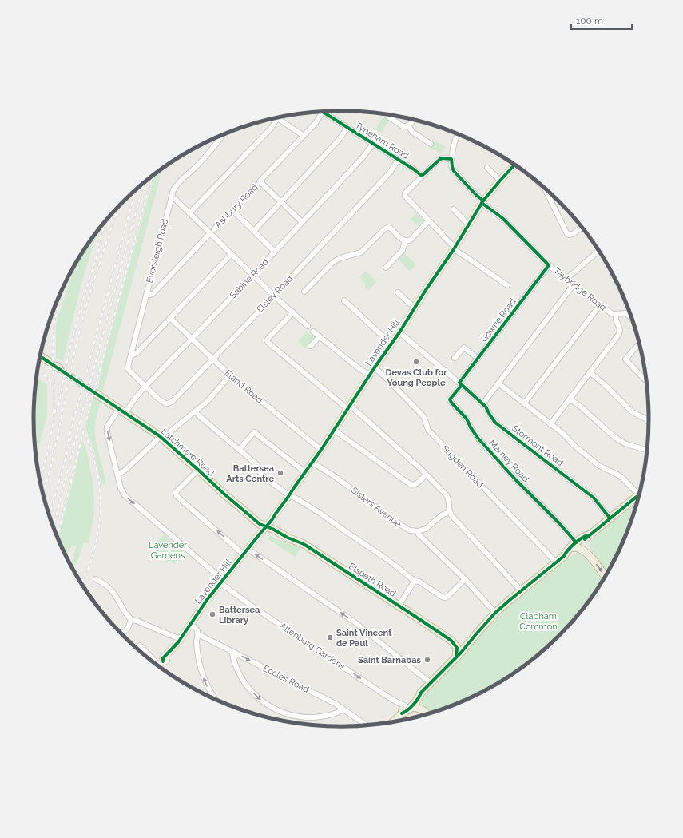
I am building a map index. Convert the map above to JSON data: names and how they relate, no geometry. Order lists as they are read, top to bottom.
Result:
{
  "streets": {
    "highway": ["Latchmere Road", "Elspeth Road"],
    "main road": ["Lavender Hill"],
    "street": [
      "Tyneham Road",
      "Ashbury Road",
      "Eversleigh Road",
      "Sabine Road",
      "Taybridge Road",
      "Elsley Road",
      "Gowrie Road",
      "Eland Road",
      "Stormont Road",
      "Marney Road",
      "Sugden Road",
      "Sisters Avenue",
      "Altenburg Gardens",
      "Eccles Road"
    ]
  },
  "crossings": [
    ["Tyneham Road", "Ashbury Road"],
    ["Tyneham Road", "Sabine Road"],
    ["Tyneham Road", "Elsley Road"],
    ["Ashbury Road", "Eversleigh Road"],
    ["Eversleigh Road", "Sabine Road"],
    ["Eversleigh Road", "Elsley Road"],
    ["Sabine Road", "Elsley Road"],
    ["Sabine Road", "Eland Road"],
    ["Sabine Road", "Latchmere Road"],
    ["Sabine Road", "Altenburg Gardens"],
    ["Taybridge Road", "Gowrie Road"],
    ["Taybridge Road", "Lavender Hill"],
    ["Elsley Road", "Eland Road"],
    ["Gowrie Road", "Stormont Road"],
    ["Gowrie Road", "Marney Road"],
    ["Lavender Hill", "Eland Road"],
    ["Lavender Hill", "Stormont Road"],
    ["Lavender Hill", "Latchmere Road"],
    ["Lavender Hill", "Sugden Road"],
    ["Lavender Hill", "Sisters Avenue"],
    ["Lavender Hill", "Elspeth Road"],
    ["Lavender Hill", "Altenburg Gardens"],
    ["Stormont Road", "Marney Road"],
    ["Latchmere Road", "Elspeth Road"]
  ],
  "one_way": ["Altenburg Gardens", "Eccles Road"],
  "parks": ["Lavender Gardens", "Clapham Common"],
  "places": [
    "Devas Club for Young People",
    "Battersea Arts Centre",
    "Battersea Library",
    "Saint Vincent de Paul",
    "Saint Barnabas"
  ],
  "scale_bar": "100 m"
}
